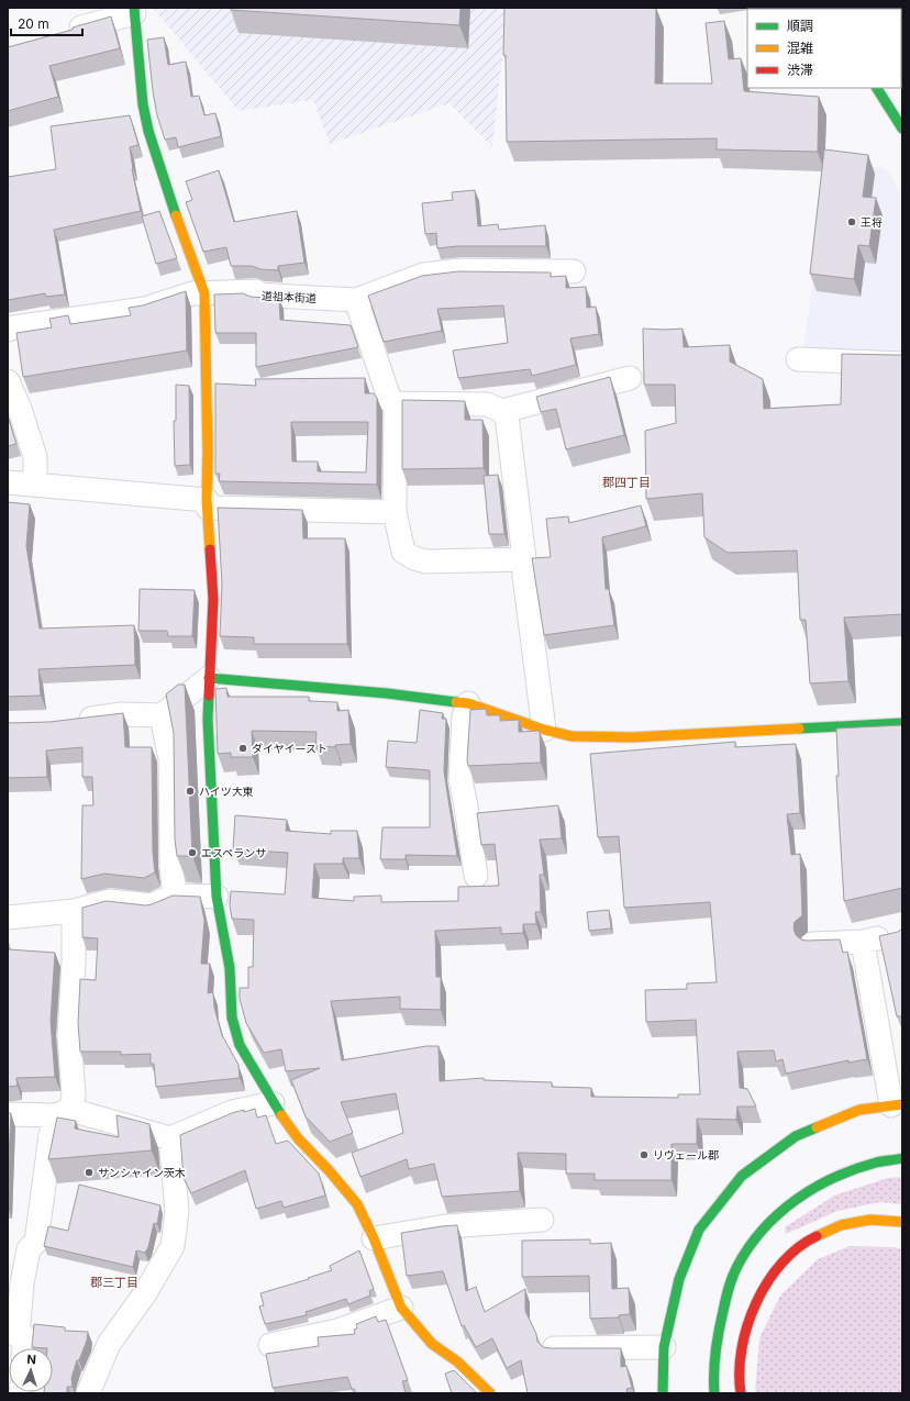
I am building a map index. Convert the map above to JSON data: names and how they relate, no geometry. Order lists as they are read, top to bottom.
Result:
{
  "streets": {
    "street": ["道祖本街道"]
  },
  "districts": ["郡四丁目", "郡三丁目"],
  "places": [
    "王将",
    "ダイヤイースト",
    "ハイツ大東",
    "エスペランサ",
    "リヴェール郡",
    "サンシャイン茨木"
  ],
  "legend": ["順調", "混雑", "渋滞"],
  "scale_bar": "20 m",
  "north": "top"
}
